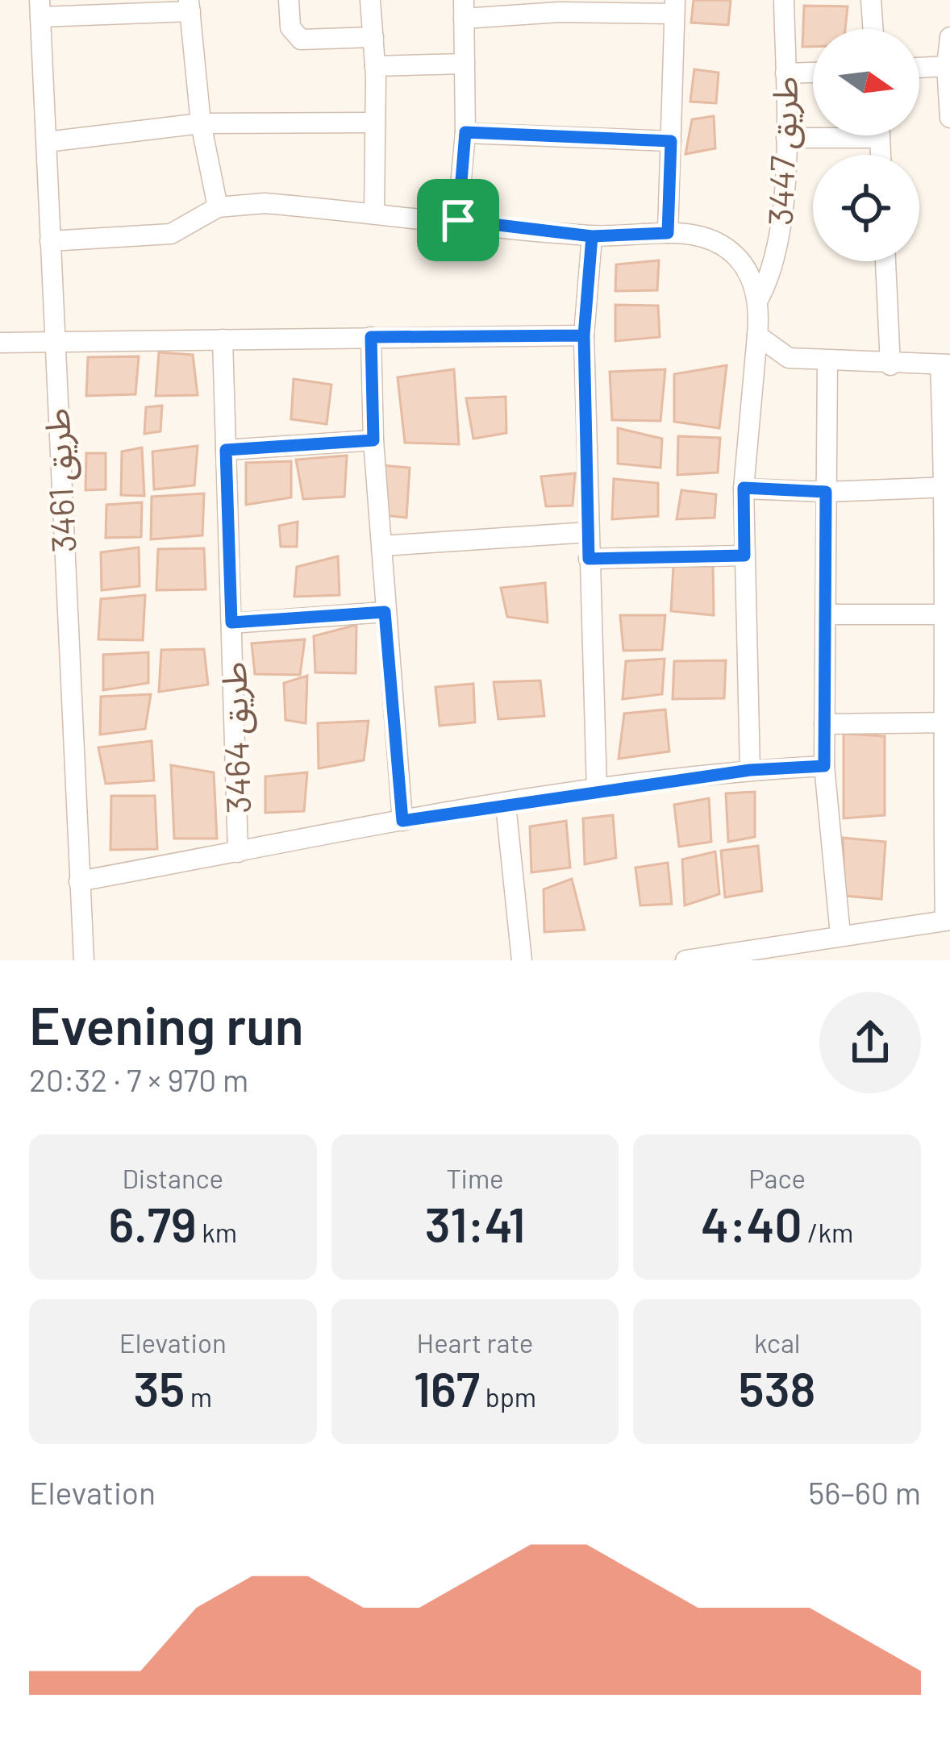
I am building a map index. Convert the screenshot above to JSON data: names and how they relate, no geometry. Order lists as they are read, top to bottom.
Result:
{
  "streets": {
    "street": ["طريق 3447", "طريق 3461", "طريق 3464"]
  },
  "crossings": [
    ["طريق 3447", "طريق 3464"],
    ["طريق 3461", "طريق 3464"]
  ],
  "north": "right",
  "page": {
    "heading": ["Evening run", "20:32 · 7 × 970 m"],
    "stats": [
      ["Distance", "6.79 km"],
      ["Time", "31:41"],
      ["Pace", "4:40 /km"],
      ["Elevation", "35 m"],
      ["Heart rate", "167 bpm"],
      ["kcal", "538"]
    ],
    "chart": ["Elevation", "56–60 m"]
  }
}
